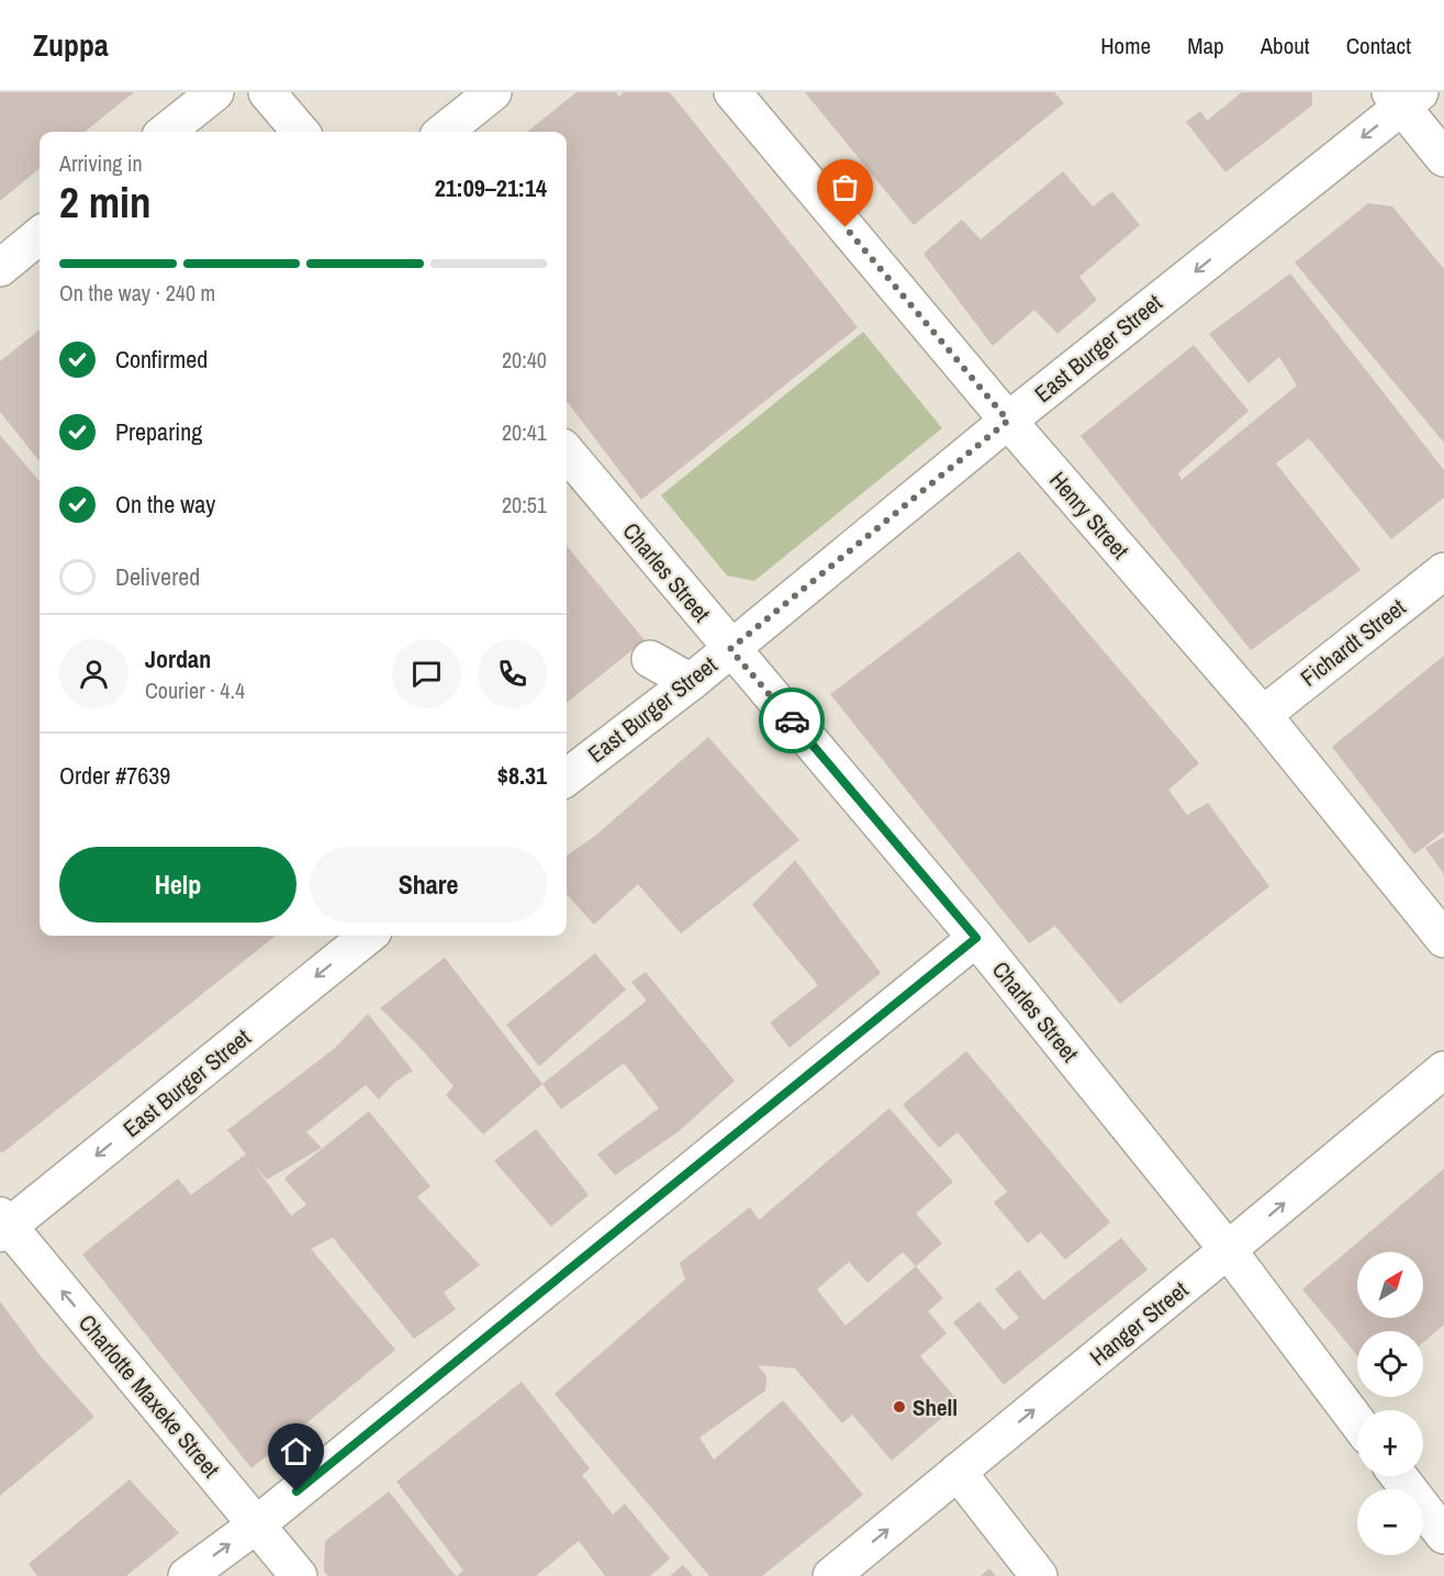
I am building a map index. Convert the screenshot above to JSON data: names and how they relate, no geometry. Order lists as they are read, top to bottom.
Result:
{
  "streets": {
    "main road": [
      "East Burger Street",
      "Henry Street",
      "Charles Street",
      "Fichardt Street",
      "Hanger Street",
      "Charlotte Maxeke Street"
    ]
  },
  "crossings": [
    ["East Burger Street", "Henry Street"],
    ["East Burger Street", "Charles Street"],
    ["East Burger Street", "Charlotte Maxeke Street"],
    ["Henry Street", "Fichardt Street"],
    ["Charles Street", "Hanger Street"]
  ],
  "one_way": ["East Burger Street", "Hanger Street", "Charlotte Maxeke Street"],
  "places": ["Shell"],
  "north": "top right",
  "page": {
    "header": "Zuppa",
    "nav": [
      "Home",
      "Map",
      "About",
      "Contact"
    ],
    "heading": ["2 min", "Arriving in", "21:09–21:14"],
    "panel": [
      "Jordan",
      "Courier · 4.4",
      "Order #7639",
      "$8.31"
    ],
    "bar": "On the way · 240 m",
    "list": [
      ["Confirmed", "20:40"],
      ["Preparing", "20:41"],
      ["On the way", "20:51"],
      "Delivered"
    ],
    "buttons": ["Help", "Share"],
    "map_buttons": ["+", "−"]
  }
}
